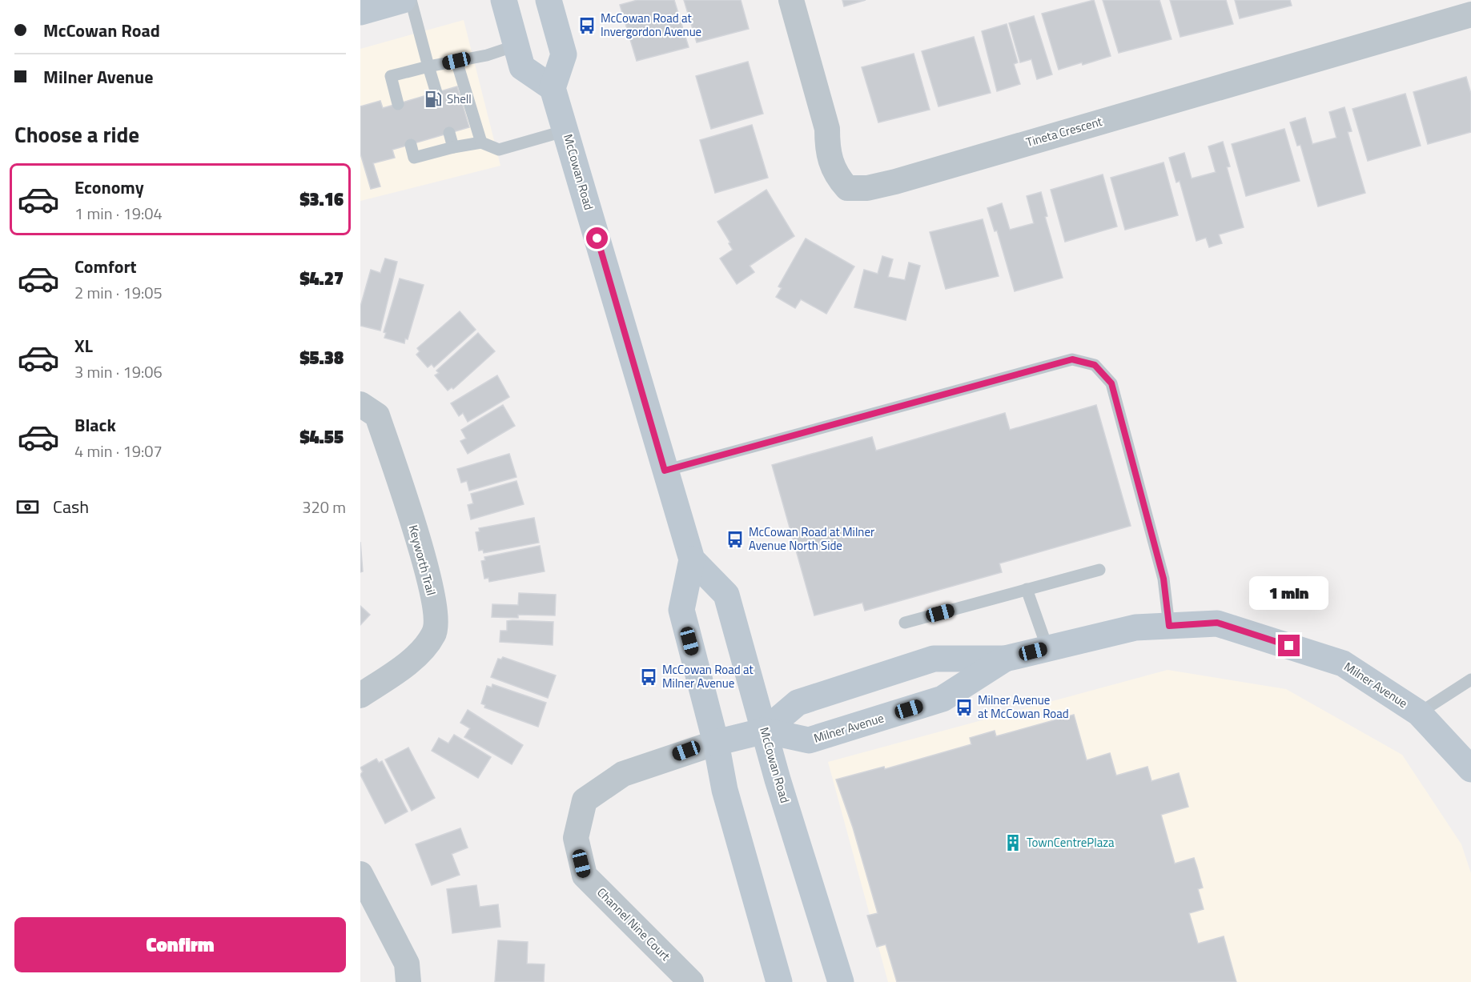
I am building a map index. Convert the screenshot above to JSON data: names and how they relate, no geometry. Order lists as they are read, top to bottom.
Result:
{
  "streets": {
    "main road": ["McCowan Road", "Milner Avenue", "Channel Nine Court"],
    "street": ["Tineta Crescent", "Keyworth Trail"]
  },
  "crossings": [
    ["McCowan Road", "Milner Avenue"],
    ["McCowan Road", "Channel Nine Court"],
    ["Milner Avenue", "Channel Nine Court"]
  ],
  "places": {
    "bus stop": [
      "McCowan Road at Invergordon Avenue",
      "McCowan Road at Milner Avenue North Side",
      "McCowan Road at Milner Avenue",
      "Milner Avenue at McCowan Road"
    ],
    "fuel station": ["Shell"],
    "building": ["TownCentrePlaza"]
  },
  "page": {
    "banner": ["McCowan Road", "Milner Avenue"],
    "heading": "Choose a ride",
    "list": [
      {
        "name": "Economy",
        "note": "1 min · 19:04",
        "value": "$3.16"
      },
      {
        "name": "Comfort",
        "note": "2 min · 19:05",
        "value": "$4.27"
      },
      {
        "name": "XL",
        "note": "3 min · 19:06",
        "value": "$5.38"
      },
      {
        "name": "Black",
        "note": "4 min · 19:07",
        "value": "$4.55"
      }
    ],
    "pay": ["Cash", "320 m"],
    "bubble": "1 min",
    "buttons": "Confirm"
  }
}
